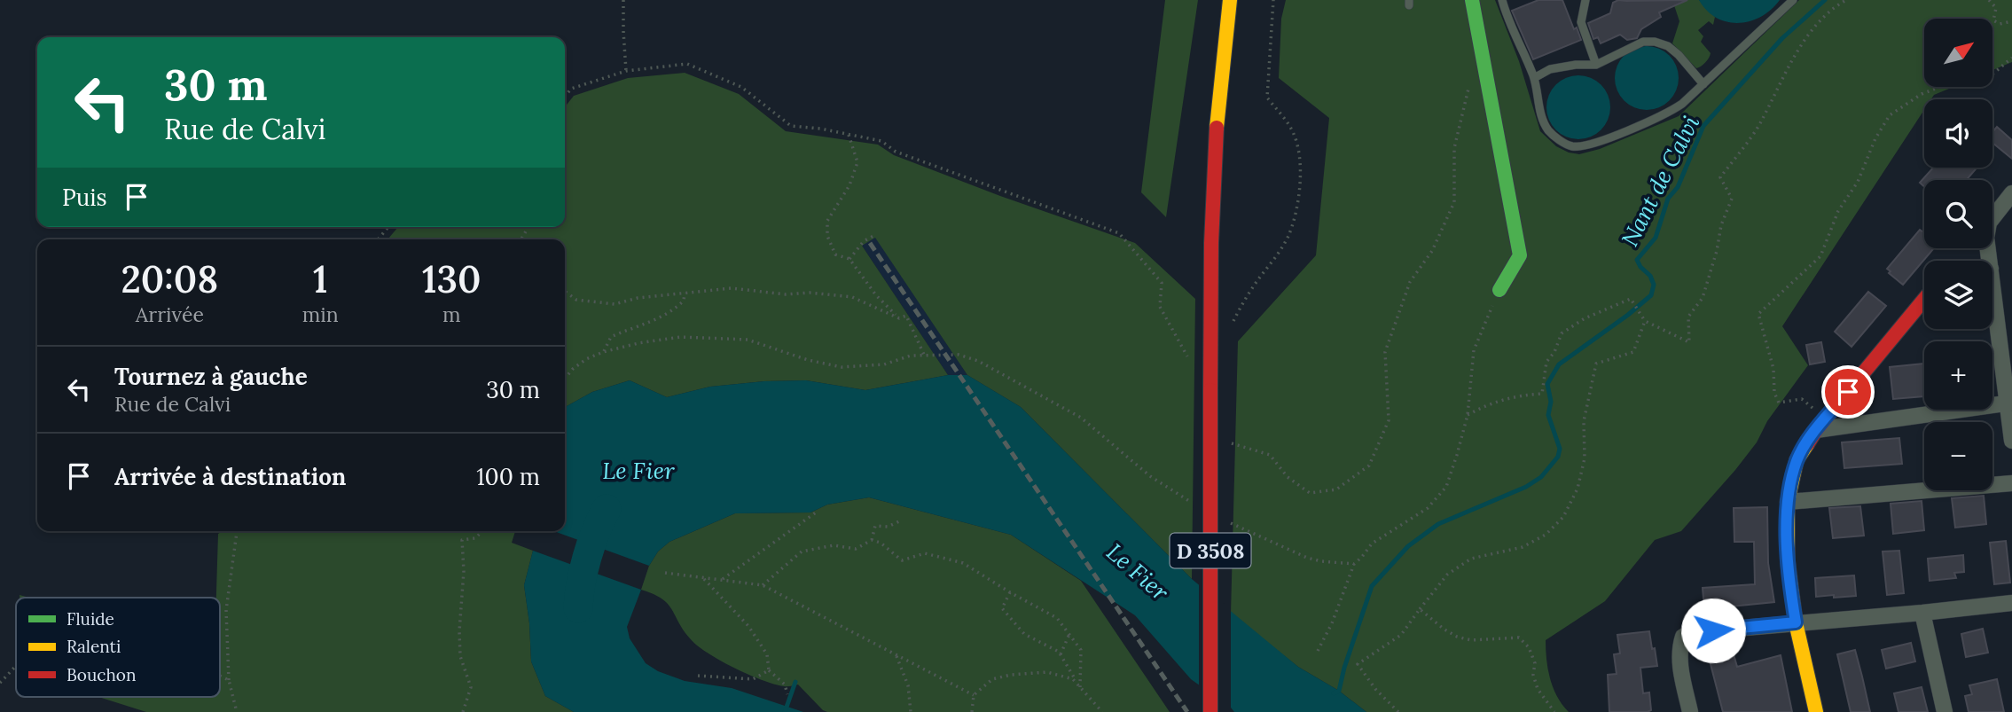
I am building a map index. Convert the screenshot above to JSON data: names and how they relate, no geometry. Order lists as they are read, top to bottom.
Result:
{
  "streets": {
    "main road": ["D 3508"]
  },
  "water": ["Nant de Calvi", "Le Fier"],
  "legend": ["Fluide", "Ralenti", "Bouchon"],
  "north": "top right",
  "page": {
    "map_buttons": ["+", "−"],
    "turn": ["30 m", "Rue de Calvi"],
    "then": "Puis",
    "eta": [
      "20:08",
      "Arrivée",
      "1",
      "min",
      "130",
      "m"
    ],
    "list": [
      {
        "name": "Tournez à gauche",
        "note": "Rue de Calvi",
        "value": "30 m"
      },
      {
        "name": "Arrivée à destination",
        "value": "100 m"
      }
    ]
  }
}
